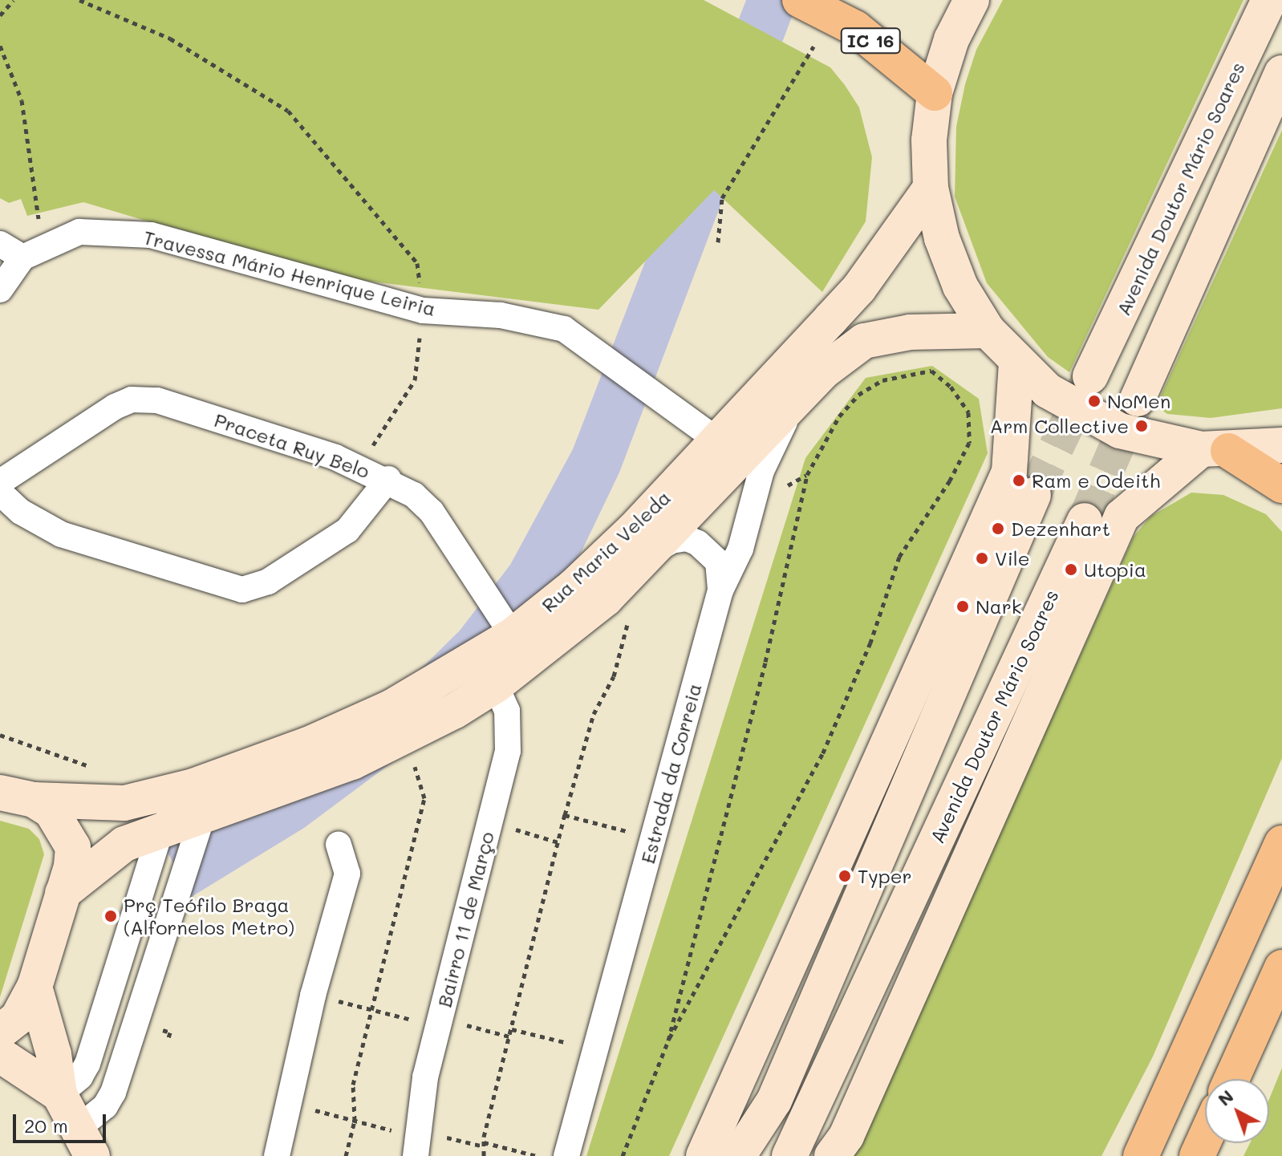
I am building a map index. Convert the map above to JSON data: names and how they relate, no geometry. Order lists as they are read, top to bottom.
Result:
{
  "streets": {
    "highway": ["IC 16"],
    "main road": ["Avenida Doutor Mário Soares", "Rua Maria Veleda"],
    "street": [
      "Travessa Mário Henrique Leiria",
      "Praceta Ruy Belo",
      "Estrada da Correia",
      "Bairro 11 de Março"
    ]
  },
  "crossings": [
    ["Travessa Mário Henrique Leiria", "Rua Maria Veleda"],
    ["Rua Maria Veleda", "Estrada da Correia"],
    ["Rua Maria Veleda", "Bairro 11 de Março"]
  ],
  "places": [
    "NoMen",
    "Arm Collective",
    "Ram e Odeith",
    "Dezenhart",
    "Vile",
    "Utopia",
    "Nark",
    "Typer",
    "Prç Teófilo Braga (Alfornelos Metro)"
  ],
  "scale_bar": "20 m",
  "north": "top left"
}
